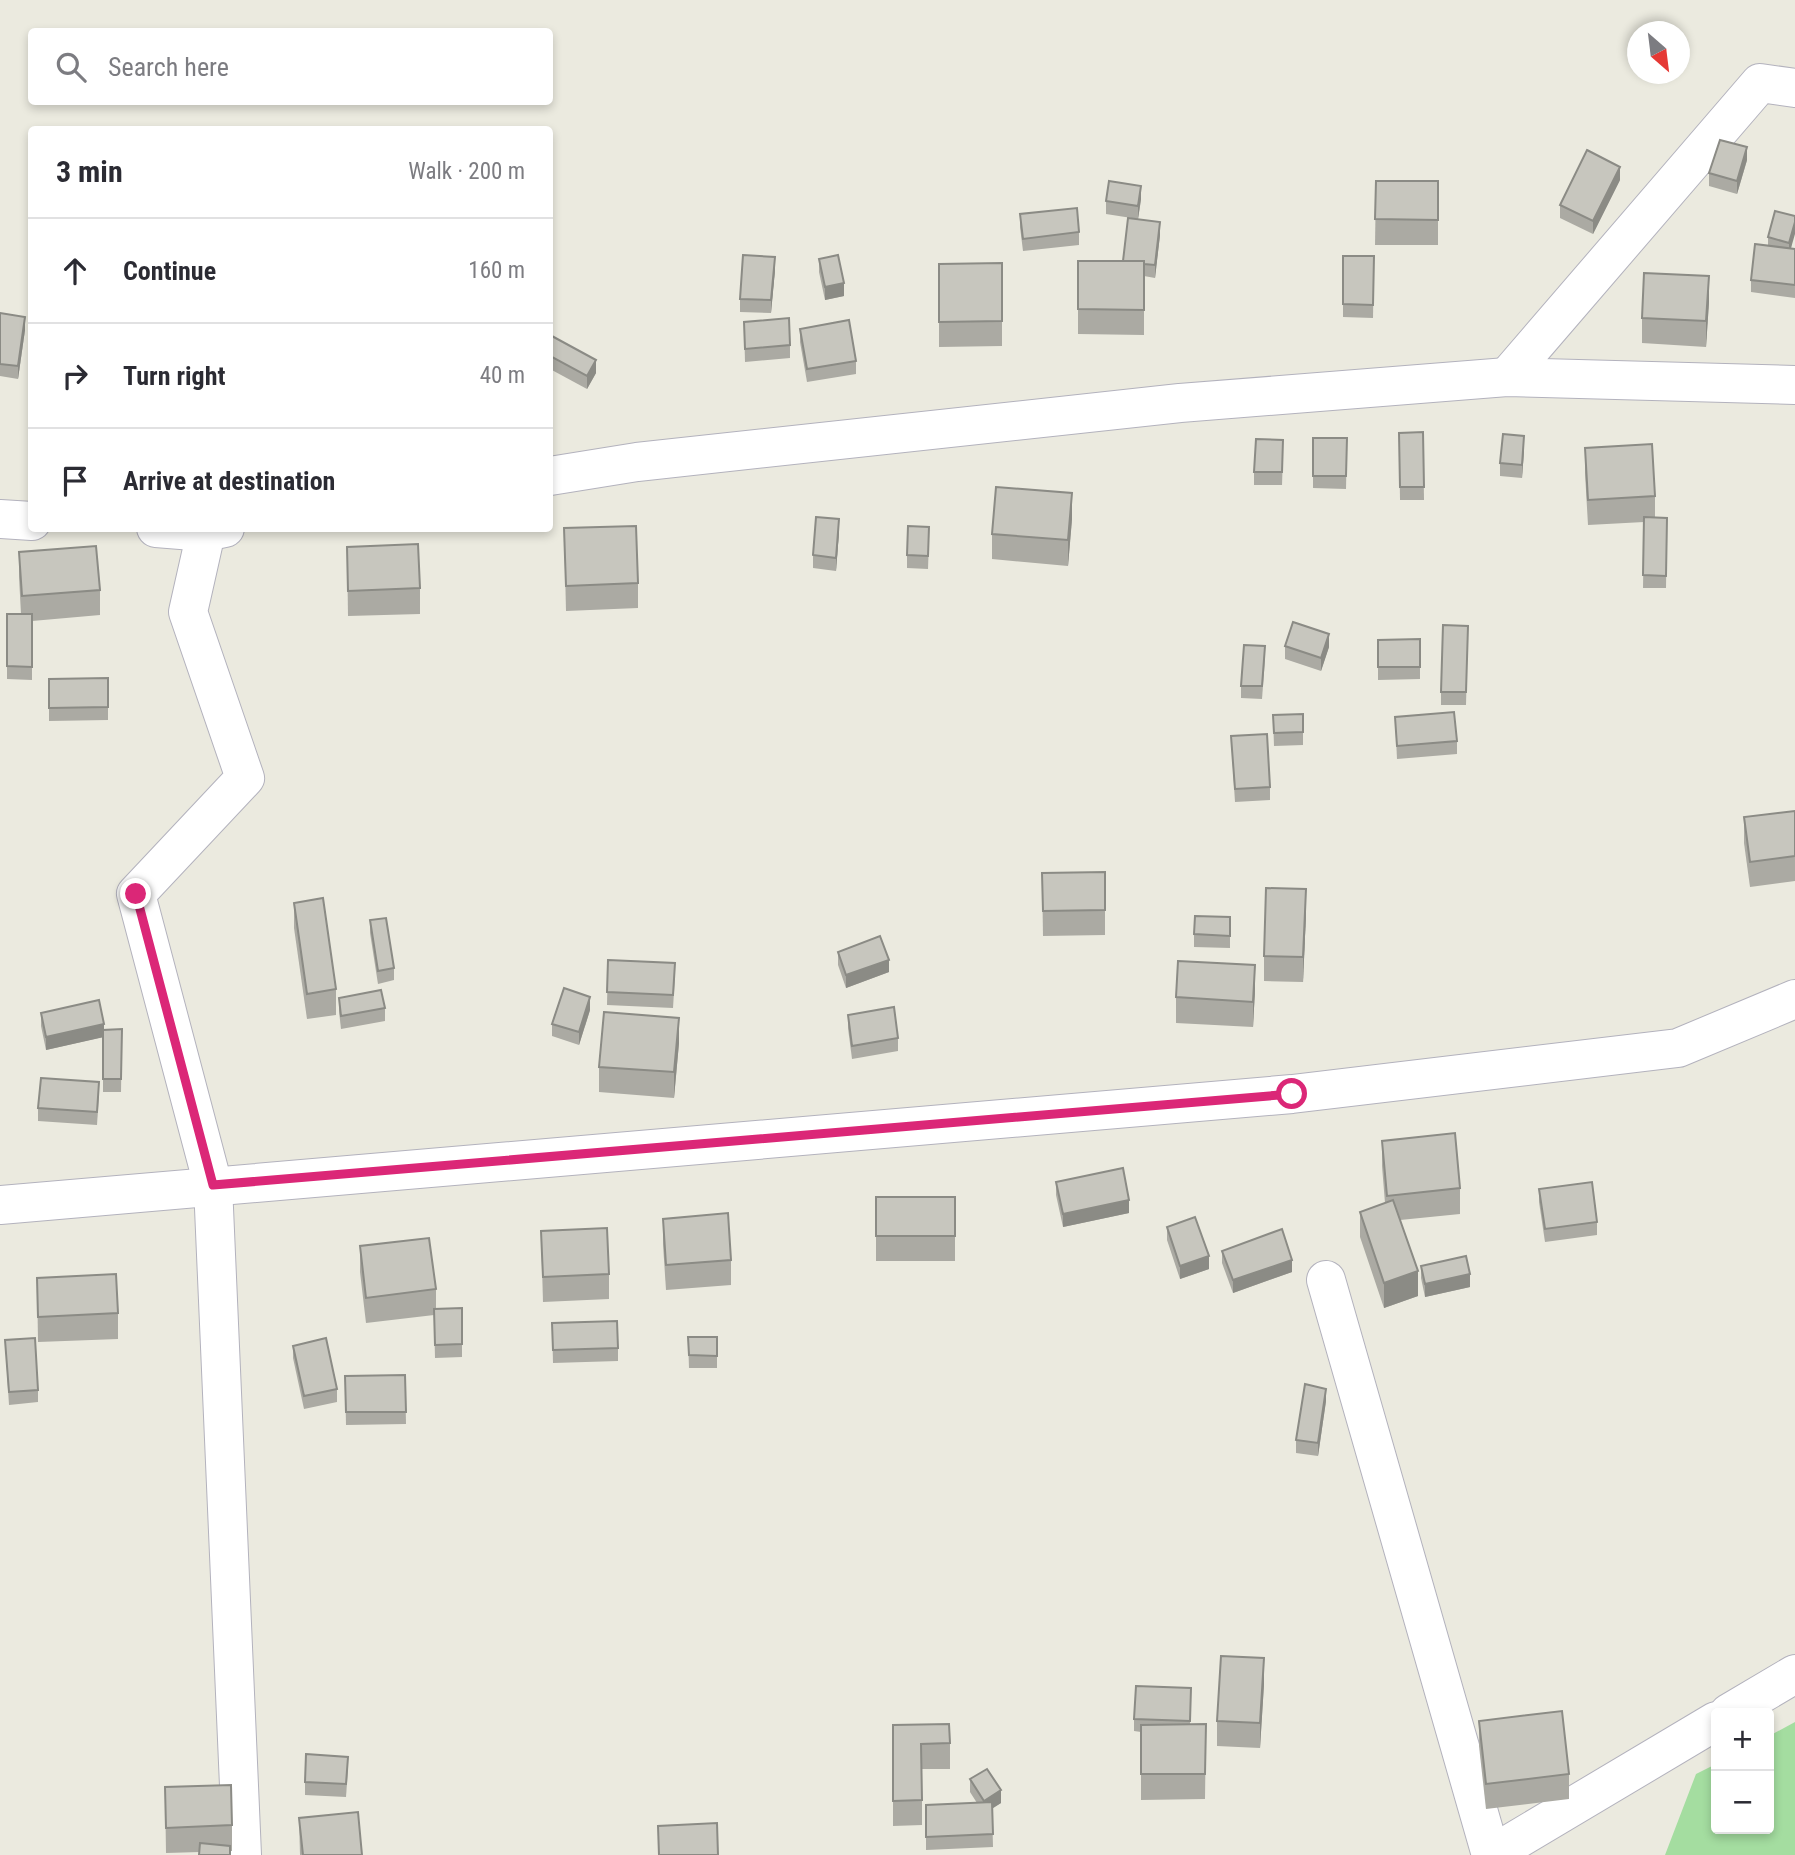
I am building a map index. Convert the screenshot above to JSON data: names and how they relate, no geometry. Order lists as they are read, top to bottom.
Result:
{
  "north": "bottom right",
  "page": {
    "search": "Search here",
    "heading": ["3 min", "Walk · 200 m"],
    "list": [
      ["Continue", "160 m"],
      ["Turn right", "40 m"],
      "Arrive at destination"
    ],
    "map_buttons": ["+", "−"]
  }
}
